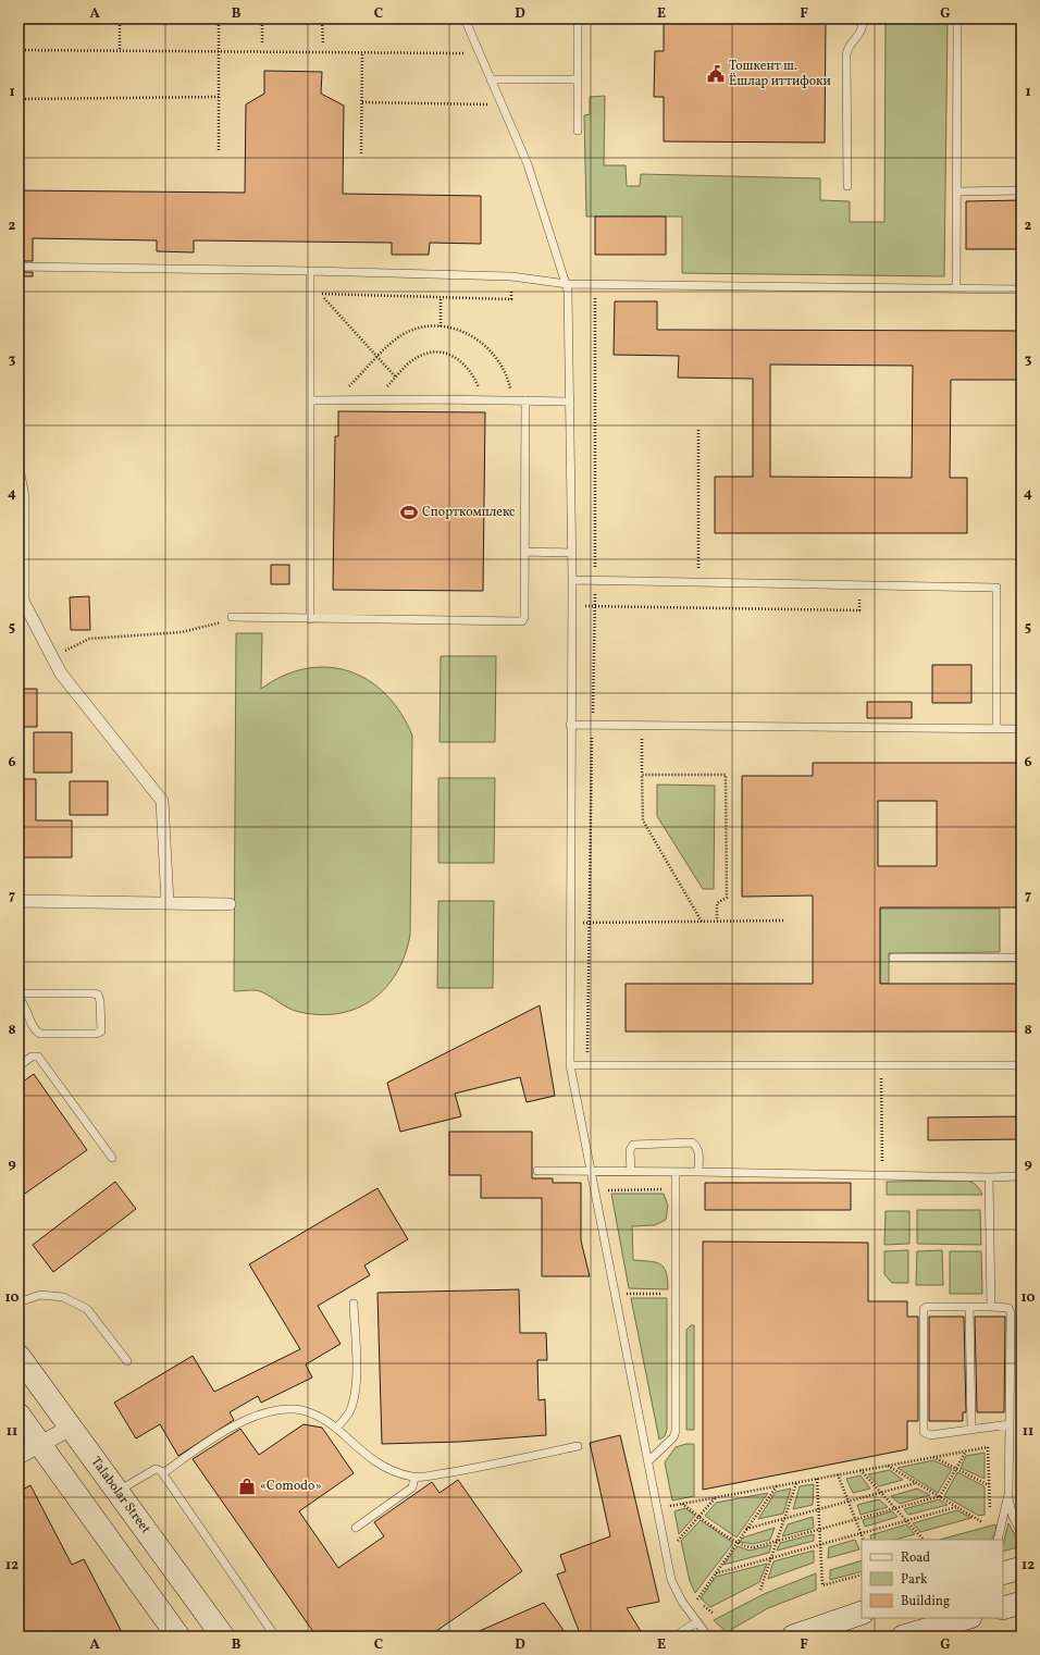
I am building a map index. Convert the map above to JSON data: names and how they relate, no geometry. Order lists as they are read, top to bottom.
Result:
{
  "streets": {
    "main road": ["Talabolar Street"]
  },
  "places": {
    "public building": ["Тошкент ш. Ёшлар иттифоки"],
    "sports": ["Спорткомплекс"],
    "shop": ["«Comodo»"]
  },
  "legend": ["Road", "Park", "Building"],
  "grid": {
    "columns": [
      "A",
      "B",
      "C",
      "D",
      "E",
      "F",
      "G"
    ],
    "rows": [
      "1",
      "2",
      "3",
      "4",
      "5",
      "6",
      "7",
      "8",
      "9",
      "10",
      "11",
      "12"
    ]
  }
}
